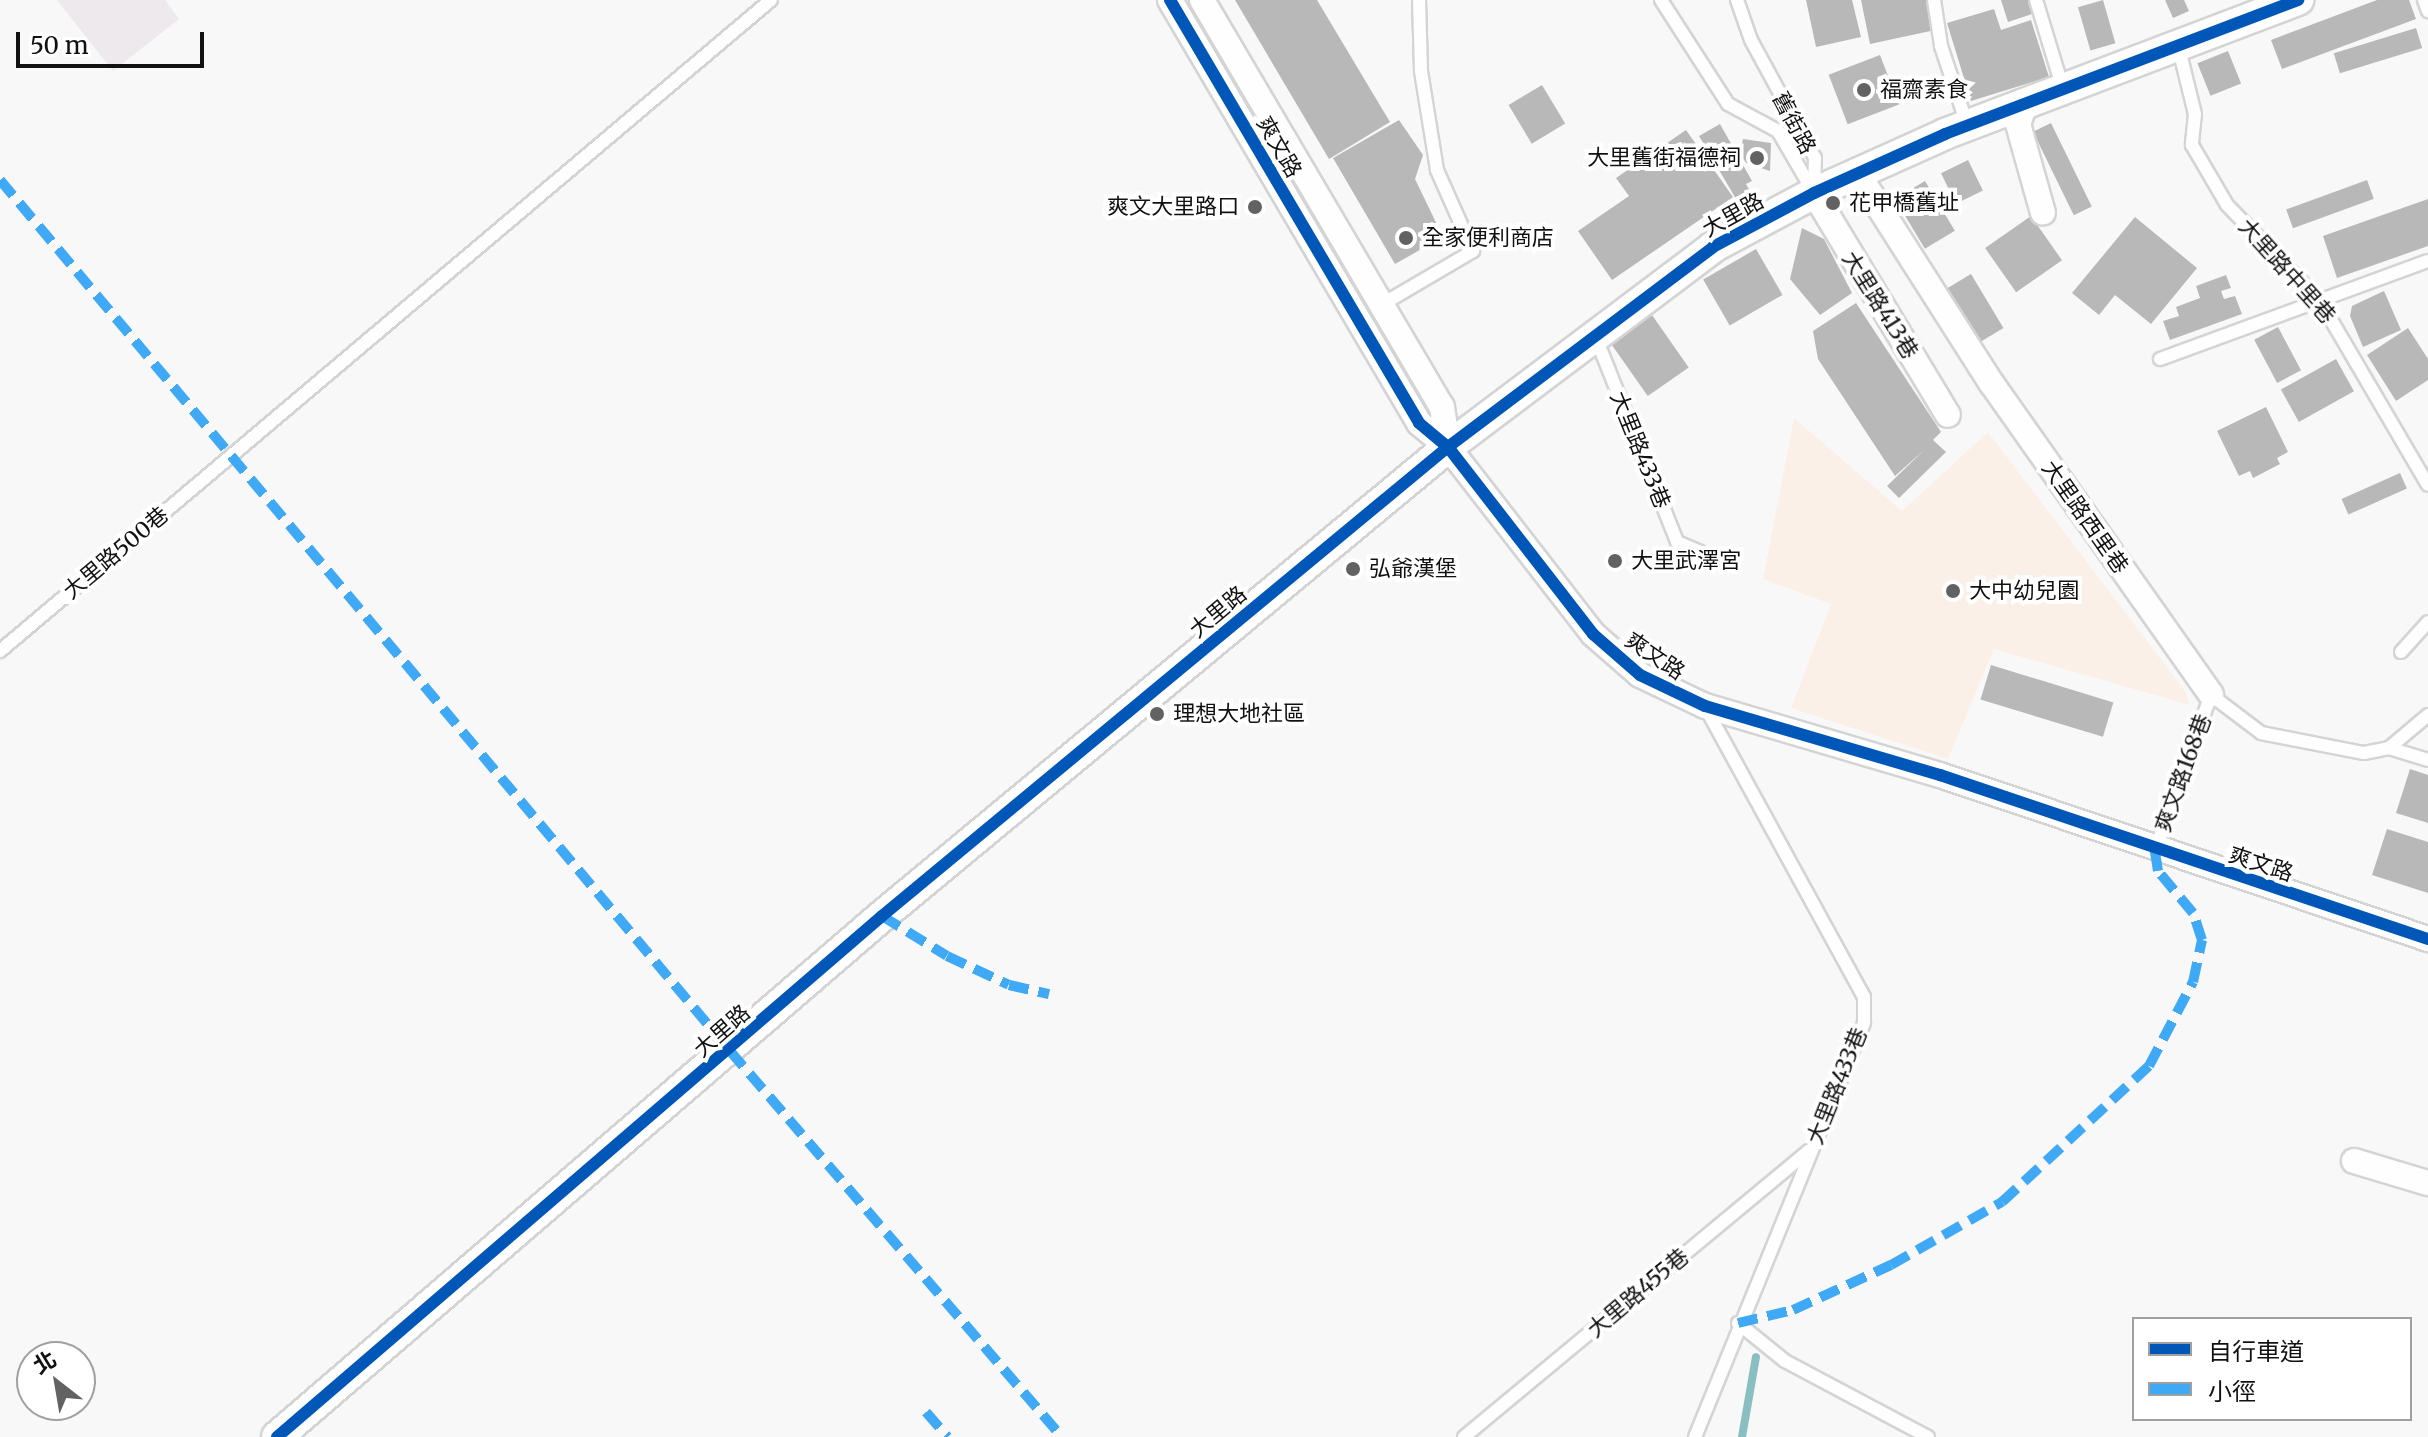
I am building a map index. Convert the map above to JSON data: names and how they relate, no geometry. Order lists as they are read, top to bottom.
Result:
{
  "streets": {
    "street": [
      "爽文路",
      "大里路",
      "大里路413巷",
      "大里路西里巷"
    ],
    "lane": [
      "舊街路",
      "大里路中里巷",
      "大里路433巷",
      "大里路500巷",
      "爽文路168巷",
      "大里路455巷"
    ]
  },
  "crossings": [
    ["舊街路", "大里路"],
    ["舊街路", "大里路413巷"],
    ["爽文路", "大里路"],
    ["爽文路", "大里路433巷"],
    ["爽文路", "爽文路168巷"],
    ["大里路", "大里路中里巷"],
    ["大里路", "大里路413巷"],
    ["大里路", "大里路433巷"],
    ["大里路", "大里路西里巷"],
    ["大里路433巷", "大里路455巷"],
    ["大里路西里巷", "爽文路168巷"]
  ],
  "places": [
    "福齋素食",
    "大里舊街福德祠",
    "花甲橋舊址",
    "爽文大里路口",
    "全家便利商店",
    "大里武澤宮",
    "弘爺漢堡",
    "大中幼兒園",
    "理想大地社區"
  ],
  "legend": ["自行車道", "小徑"],
  "scale_bar": "50 m",
  "north": "top left"
}
